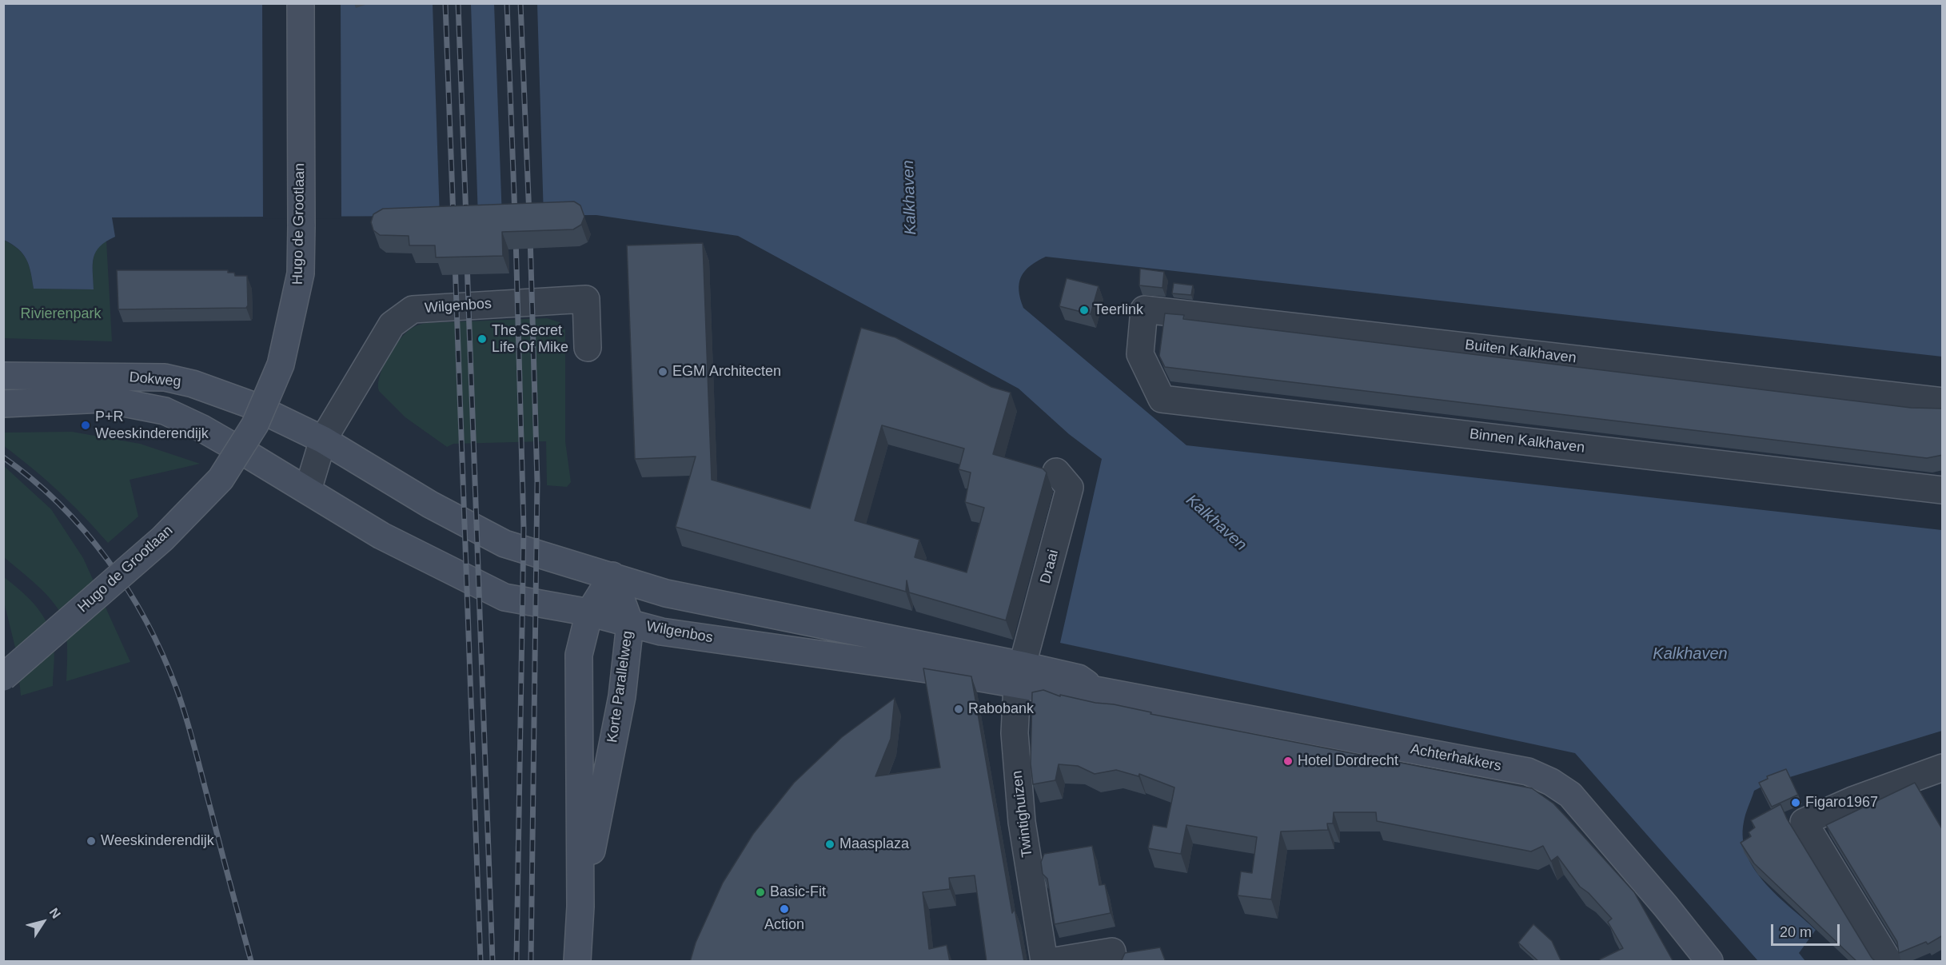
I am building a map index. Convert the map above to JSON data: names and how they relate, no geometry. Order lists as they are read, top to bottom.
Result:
{
  "streets": {
    "main road": [
      "Hugo de Grootlaan",
      "Wilgenbos",
      "Dokweg",
      "Korte Parallelweg",
      "Achterhakkers"
    ],
    "street": [
      "Buiten Kalkhaven",
      "Binnen Kalkhaven",
      "Draai",
      "Twintighuizen"
    ]
  },
  "crossings": [
    ["Wilgenbos", "Dokweg"],
    ["Wilgenbos", "Draai"],
    ["Wilgenbos", "Korte Parallelweg"],
    ["Wilgenbos", "Achterhakkers"],
    ["Wilgenbos", "Twintighuizen"],
    ["Buiten Kalkhaven", "Binnen Kalkhaven"],
    ["Draai", "Achterhakkers"],
    ["Draai", "Twintighuizen"],
    ["Achterhakkers", "Twintighuizen"]
  ],
  "water": ["Kalkhaven"],
  "parks": ["Rivierenpark"],
  "places": [
    "Teerlink",
    "The Secret Life Of Mike",
    "EGM Architecten",
    "P+R Weeskinderendijk",
    "Rabobank",
    "Hotel Dordrecht",
    "Figaro1967",
    "Weeskinderendijk",
    "Maasplaza",
    "Basic-Fit",
    "Action"
  ],
  "scale_bar": "20 m",
  "north": "top right"
}
